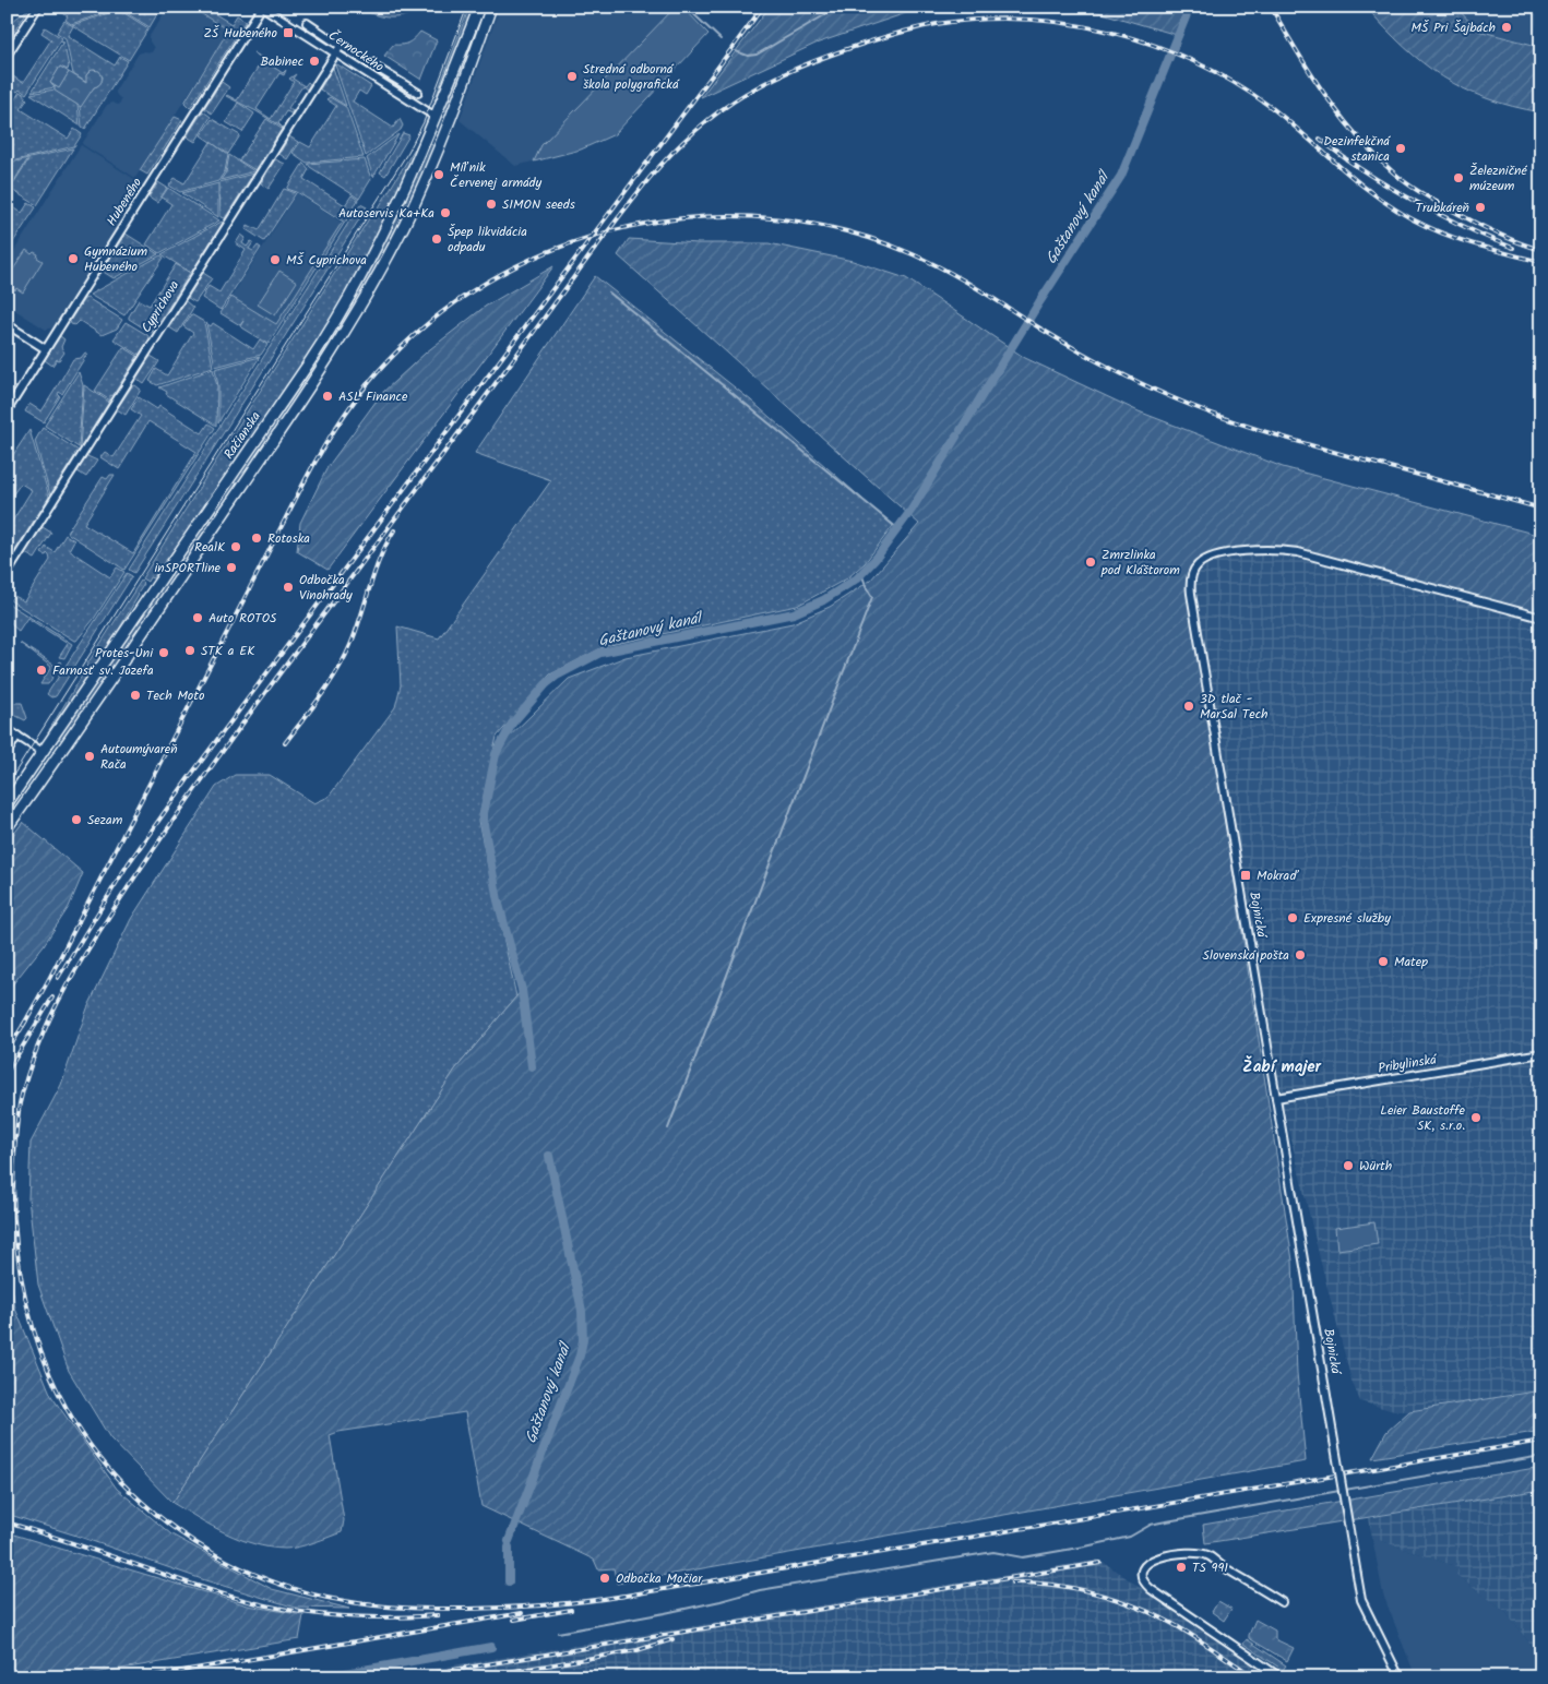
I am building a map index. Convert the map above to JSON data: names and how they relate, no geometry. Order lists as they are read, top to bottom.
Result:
{
  "streets": {
    "main road": ["Račianska"],
    "street": [
      "Černockého",
      "Hubeného",
      "Cyprichova",
      "Bojnická",
      "Pribylinská"
    ]
  },
  "crossings": [
    ["Černockého", "Hubeného"],
    ["Černockého", "Cyprichova"],
    ["Černockého", "Račianska"],
    ["Bojnická", "Pribylinská"]
  ],
  "districts": ["Žabí majer"],
  "water": ["Gaštanový kanál"],
  "places": {
    "other": [
      "MŠ Pri Šajbách",
      "Babinec",
      "Stredná odborná škola polygrafická",
      "Dezinfekčná stanica",
      "Míľnik Červenej armády",
      "Železničné múzeum",
      "SIMON seeds",
      "Trubkáreň",
      "Autoservis Ka+Ka",
      "Špep likvidácia odpadu",
      "Gymnázium Hubeného",
      "MŠ Cyprichova",
      "ASL Finance",
      "Rotoska",
      "RealK",
      "Zmrzlinka pod Kláštorom",
      "inSPORTline",
      "Odbočka Vinohrady",
      "Auto ROTOS",
      "STK a EK",
      "Protes-Uni",
      "Farnosť sv. Jozefa",
      "Tech Moto",
      "3D tlač - MarSal Tech",
      "Autoumývareň Rača",
      "Sezam",
      "Expresné služby",
      "Slovenská pošta",
      "Matep",
      "Leier Baustoffe SK, s.r.o.",
      "Würth",
      "TS 991",
      "Odbočka Močiar"
    ],
    "transit": ["ZŠ Hubeného", "Mokraď"]
  }
}
